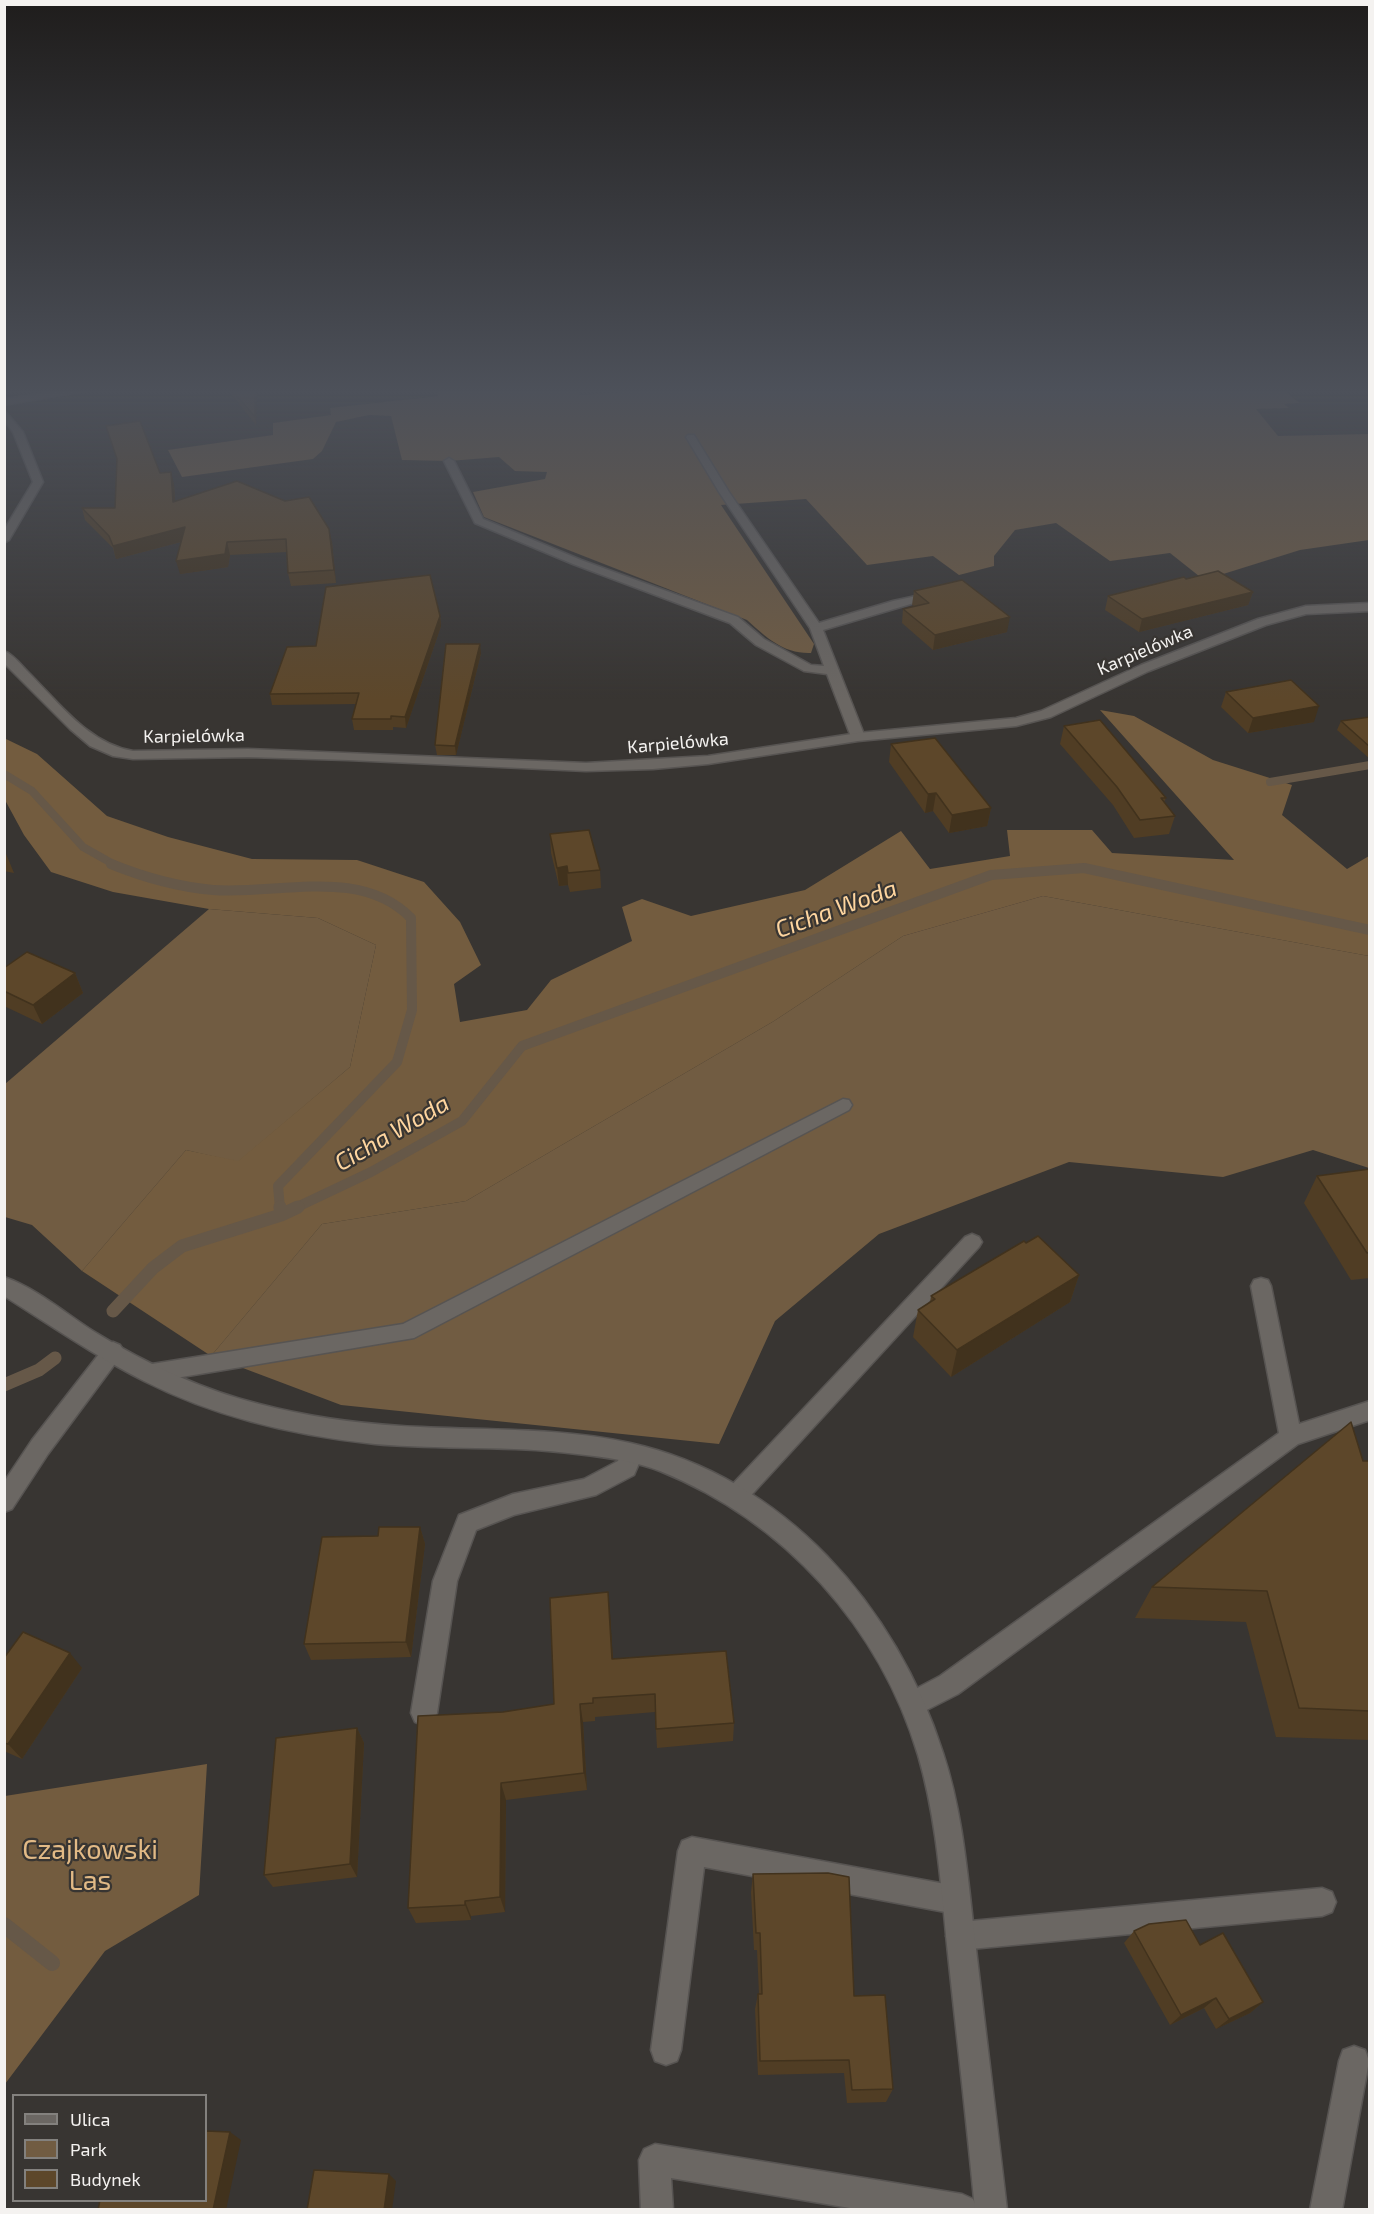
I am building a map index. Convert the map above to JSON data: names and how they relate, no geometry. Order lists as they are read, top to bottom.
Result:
{
  "streets": {
    "street": ["Karpielówka"]
  },
  "water": ["Cicha Woda"],
  "parks": ["Czajkowski Las"],
  "legend": ["Ulica", "Park", "Budynek"]
}
